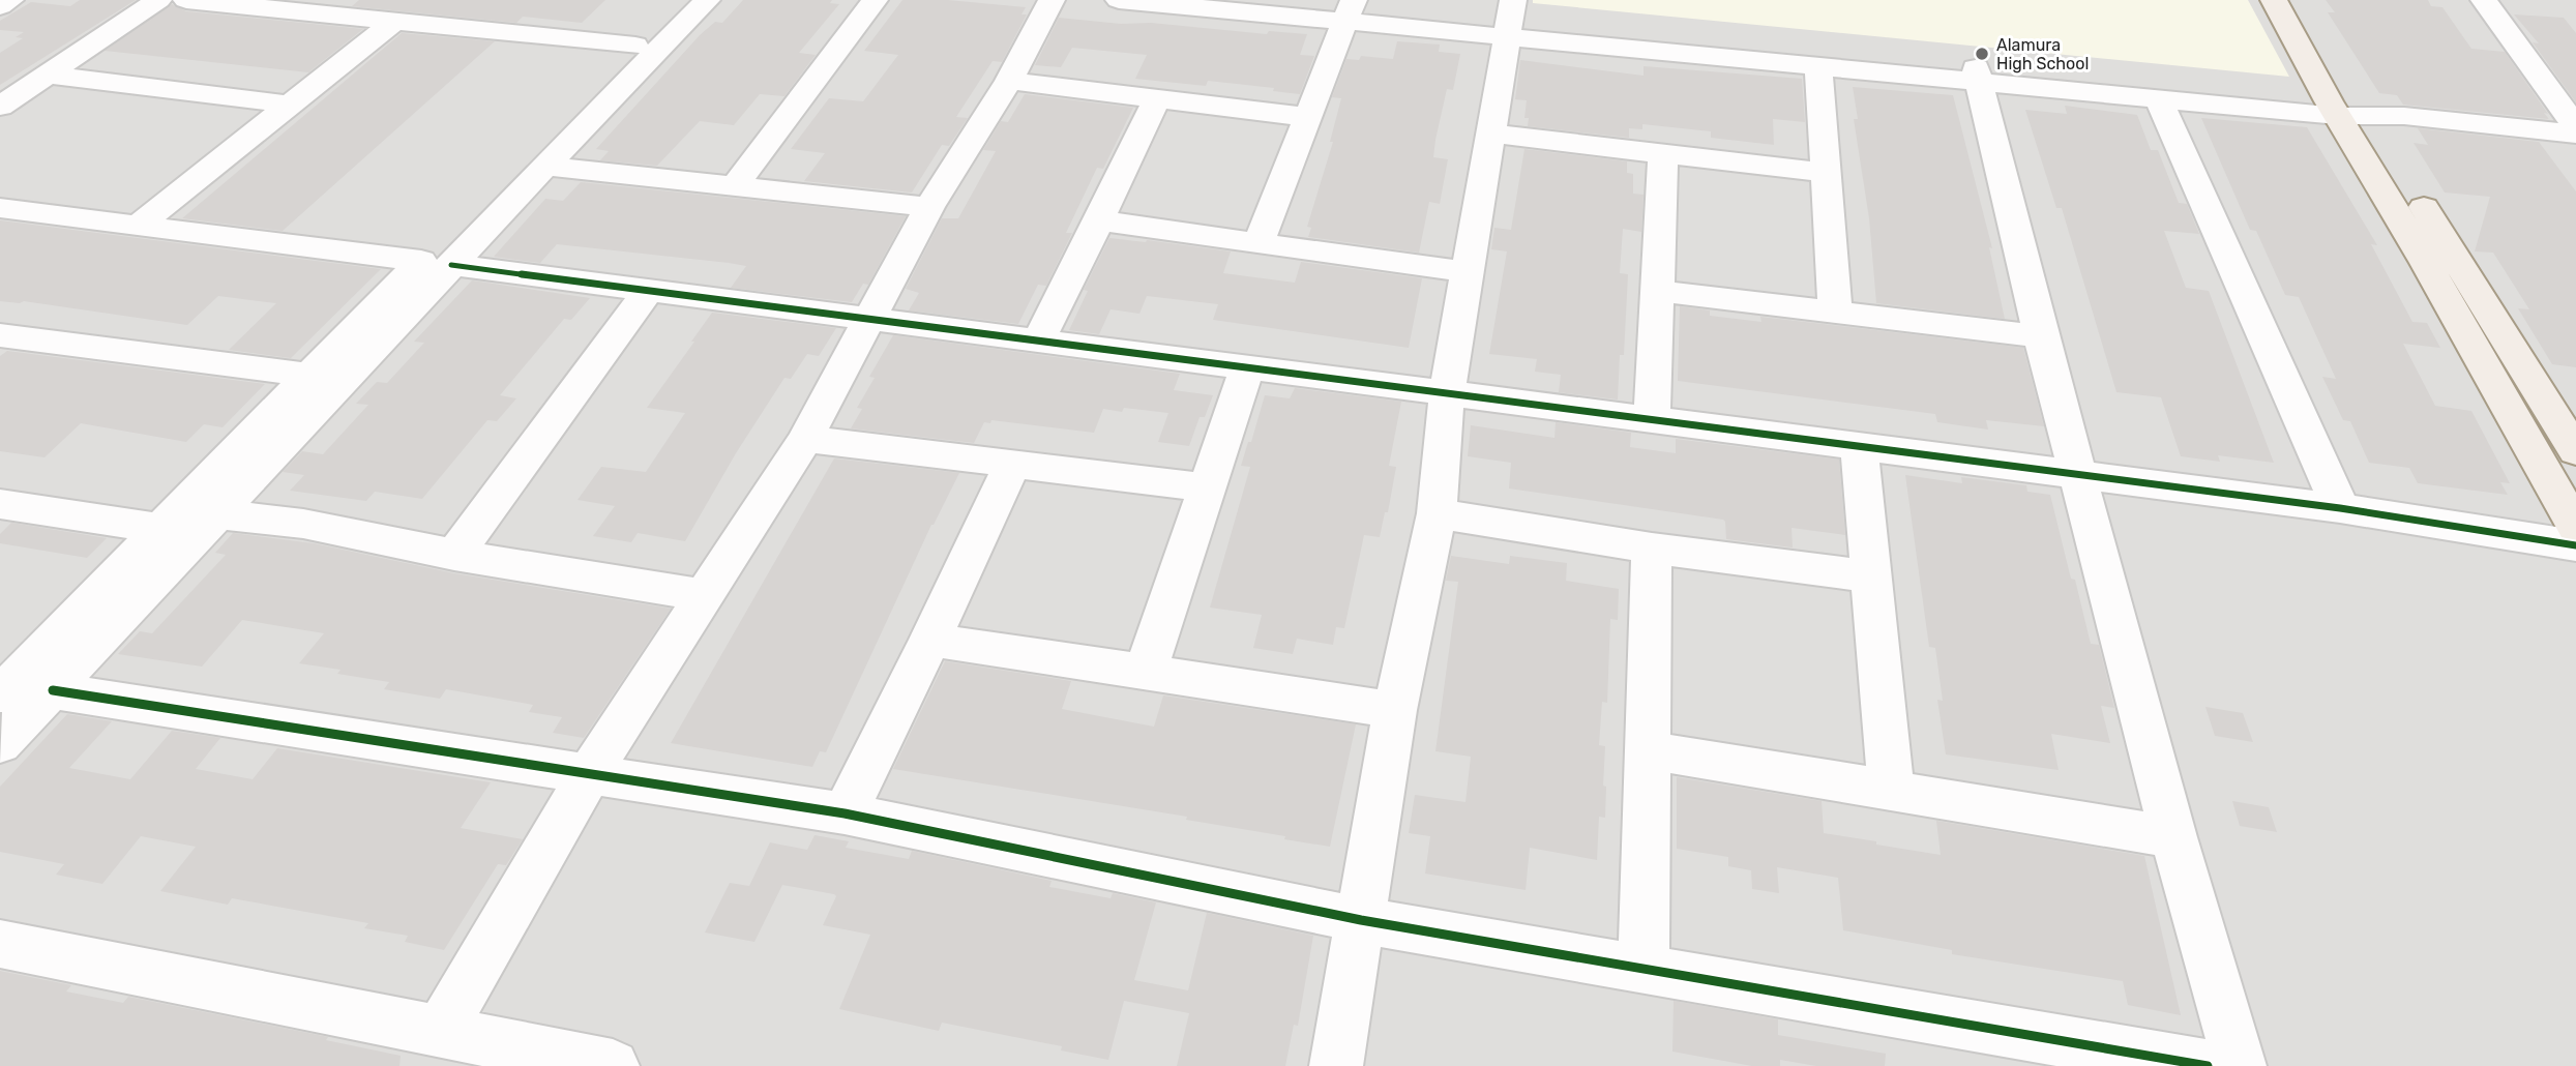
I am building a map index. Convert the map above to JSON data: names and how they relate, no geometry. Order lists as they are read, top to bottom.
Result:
{
  "places": ["Alamura High School"]
}
